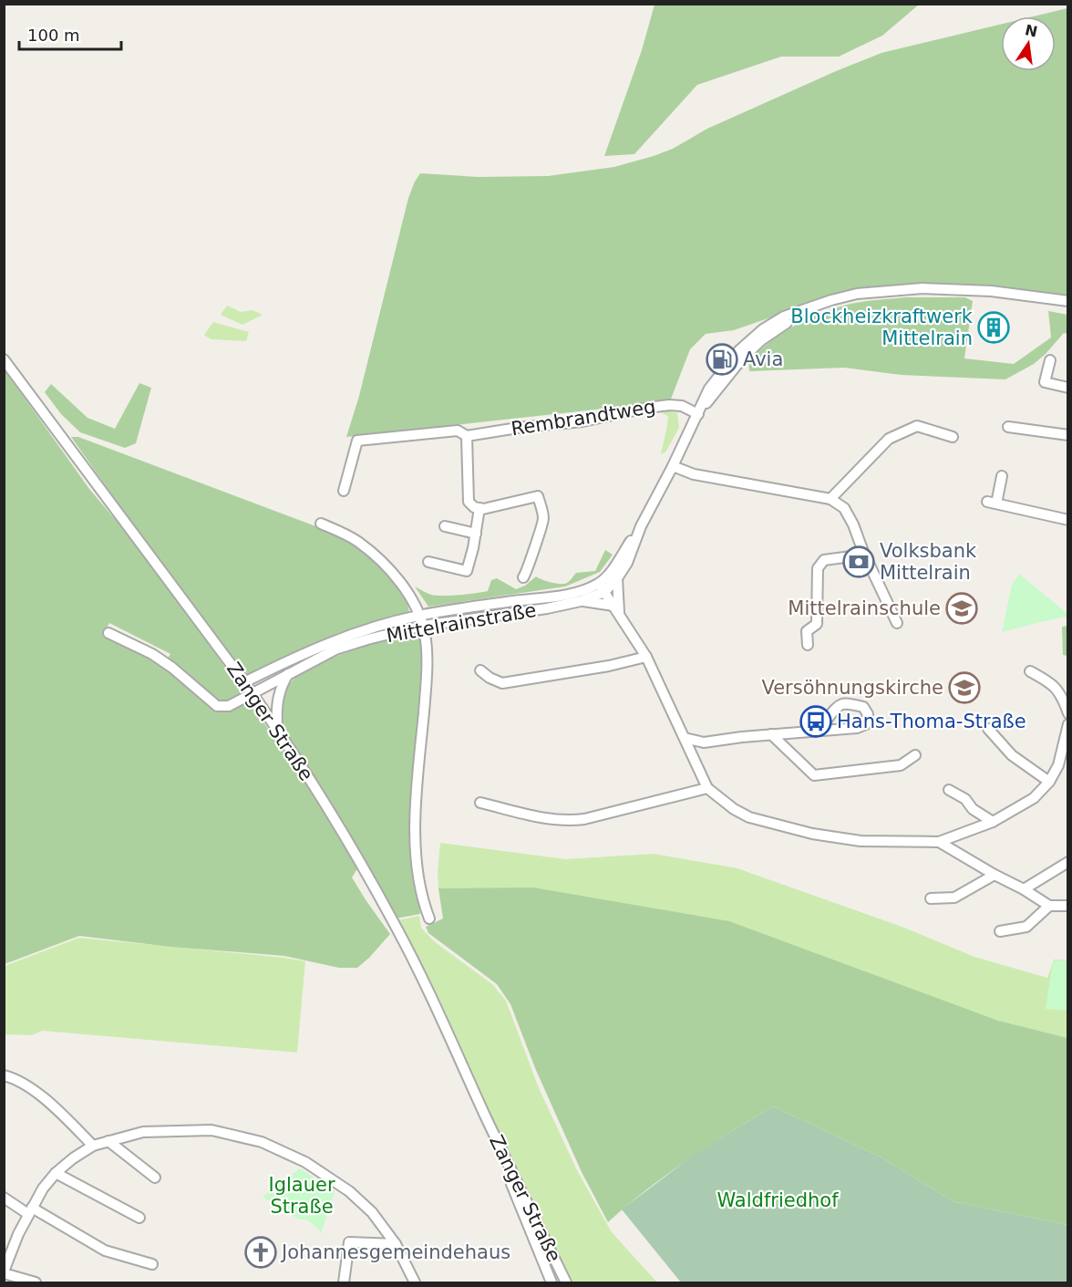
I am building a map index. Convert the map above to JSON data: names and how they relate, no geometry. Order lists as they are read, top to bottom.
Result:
{
  "streets": {
    "street": ["Rembrandtweg", "Mittelrainstraße", "Zanger Straße"]
  },
  "crossings": [
    ["Rembrandtweg", "Mittelrainstraße"],
    ["Mittelrainstraße", "Zanger Straße"]
  ],
  "parks": ["Iglauer Straße", "Waldfriedhof"],
  "places": {
    "building": ["Blockheizkraftwerk Mittelrain"],
    "fuel station": ["Avia"],
    "bank": ["Volksbank Mittelrain"],
    "school or university": ["Mittelrainschule", "Versöhnungskirche"],
    "bus stop": ["Hans-Thoma-Straße"],
    "church": ["Johannesgemeindehaus"]
  },
  "scale_bar": "100 m",
  "north": "top"
}
